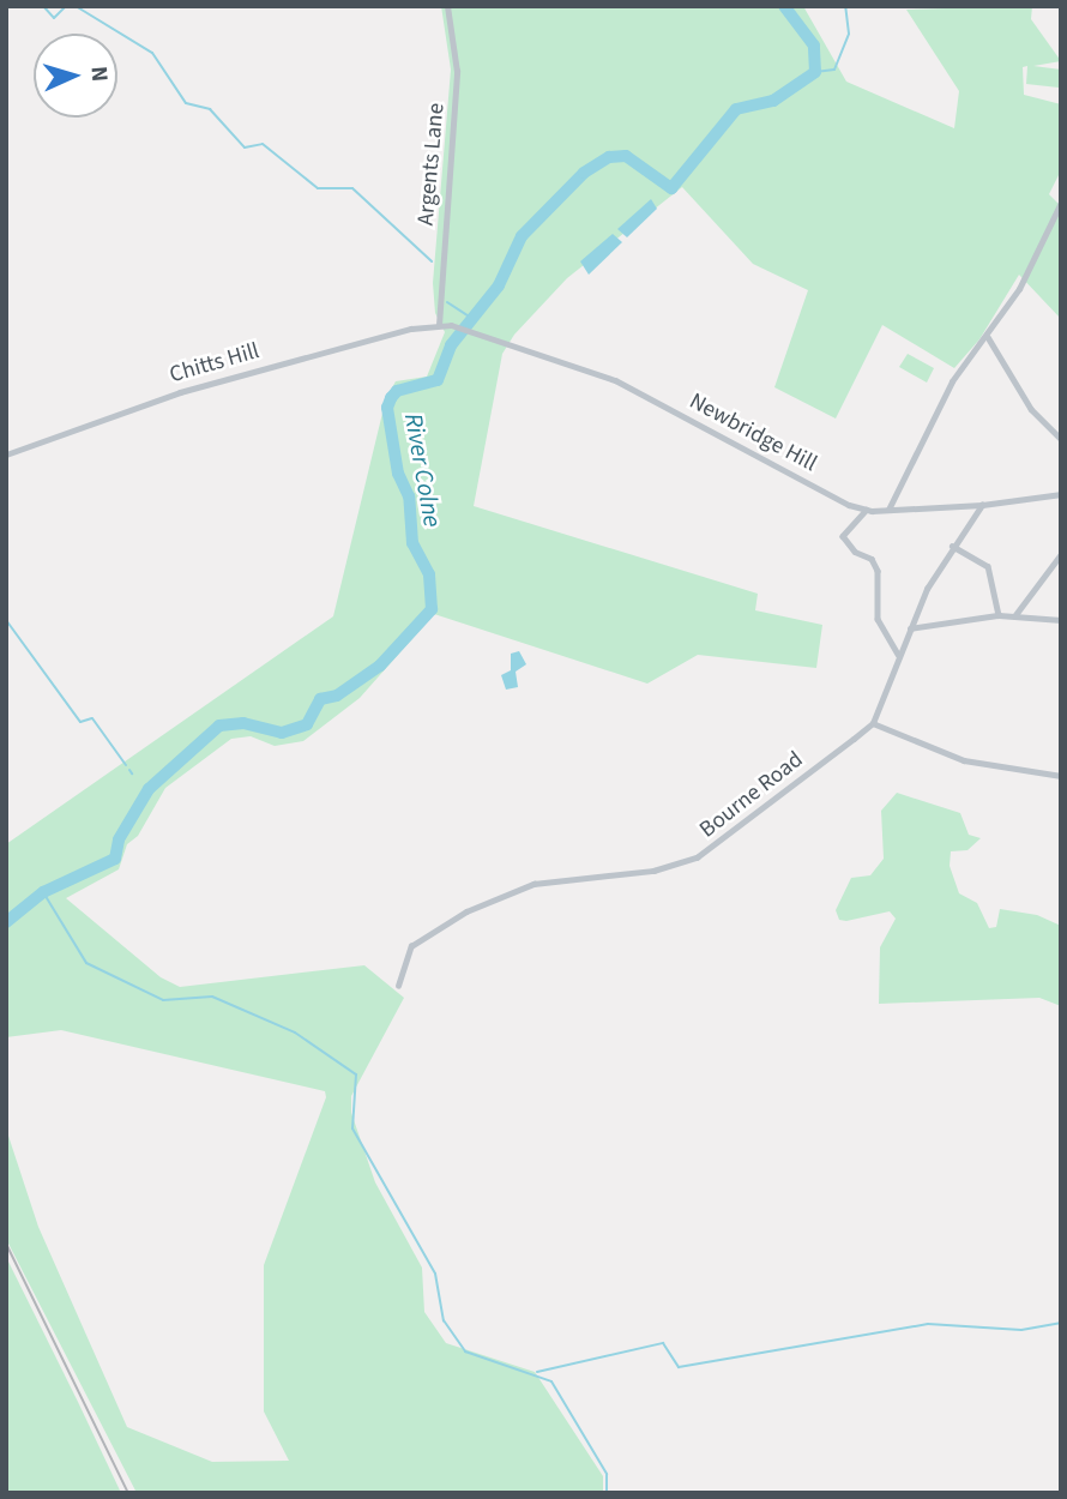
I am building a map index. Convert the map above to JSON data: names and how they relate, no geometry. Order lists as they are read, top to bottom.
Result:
{
  "streets": {
    "street": [
      "Argents Lane",
      "Chitts Hill",
      "Newbridge Hill",
      "Bourne Road"
    ]
  },
  "crossings": [
    ["Argents Lane", "Chitts Hill"],
    ["Argents Lane", "Newbridge Hill"],
    ["Chitts Hill", "Newbridge Hill"]
  ],
  "water": ["River Colne"],
  "north": "right"
}
